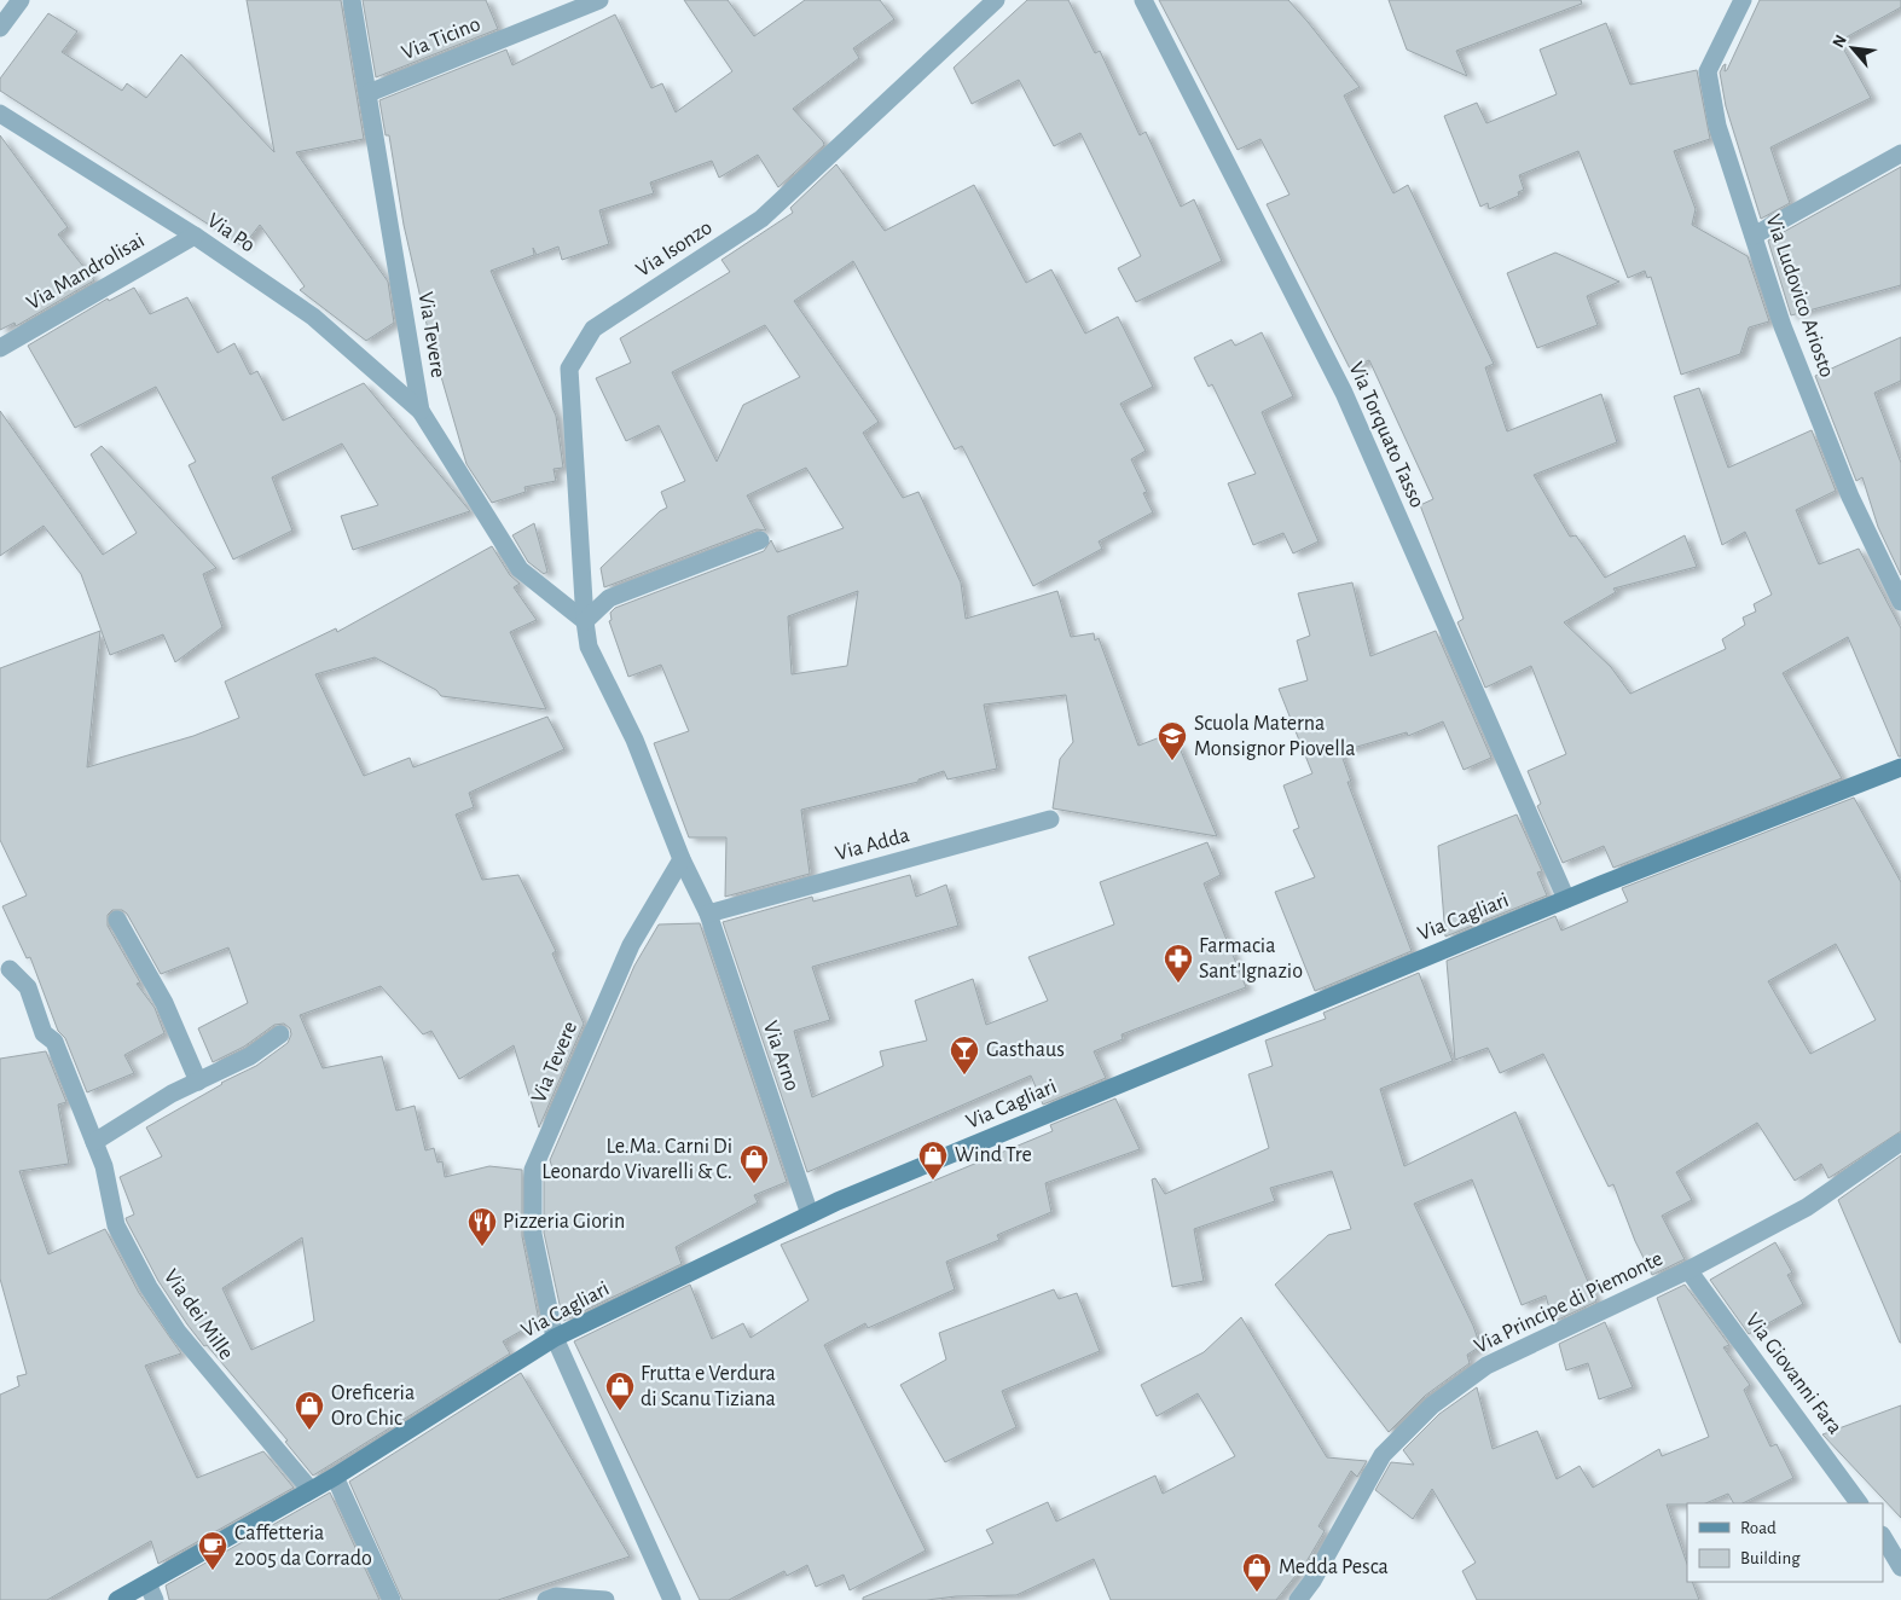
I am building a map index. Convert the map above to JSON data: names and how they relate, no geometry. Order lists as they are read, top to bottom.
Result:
{
  "streets": {
    "main road": ["Via Cagliari"],
    "street": [
      "Via Ticino",
      "Via Po",
      "Via Isonzo",
      "Via Mandrolisai",
      "Via Ludovico Ariosto",
      "Via Tevere",
      "Via Torquato Tasso",
      "Via Adda",
      "Via Arno",
      "Via Principe di Piemonte",
      "Via dei Mille",
      "Via Giovanni Fara"
    ]
  },
  "crossings": [
    ["Via Ticino", "Via Tevere"],
    ["Via Po", "Via Mandrolisai"],
    ["Via Po", "Via Tevere"],
    ["Via Isonzo", "Via Tevere"],
    ["Via Tevere", "Via Cagliari"],
    ["Via Torquato Tasso", "Via Cagliari"],
    ["Via Adda", "Via Arno"],
    ["Via Cagliari", "Via Arno"],
    ["Via Cagliari", "Via dei Mille"],
    ["Via Principe di Piemonte", "Via Giovanni Fara"]
  ],
  "places": {
    "school or university": ["Scuola Materna Monsignor Piovella"],
    "pharmacy": ["Farmacia Sant'Ignazio"],
    "bar": ["Gasthaus"],
    "shop": [
      "Wind Tre",
      "Le.Ma. Carni Di Leonardo Vivarelli & C.",
      "Frutta e Verdura di Scanu Tiziana",
      "Oreficeria Oro Chic",
      "Medda Pesca"
    ],
    "restaurant": ["Pizzeria Giorin"],
    "cafe": ["Caffetteria 2005 da Corrado"]
  },
  "legend": ["Road", "Building"],
  "north": "top left"
}
